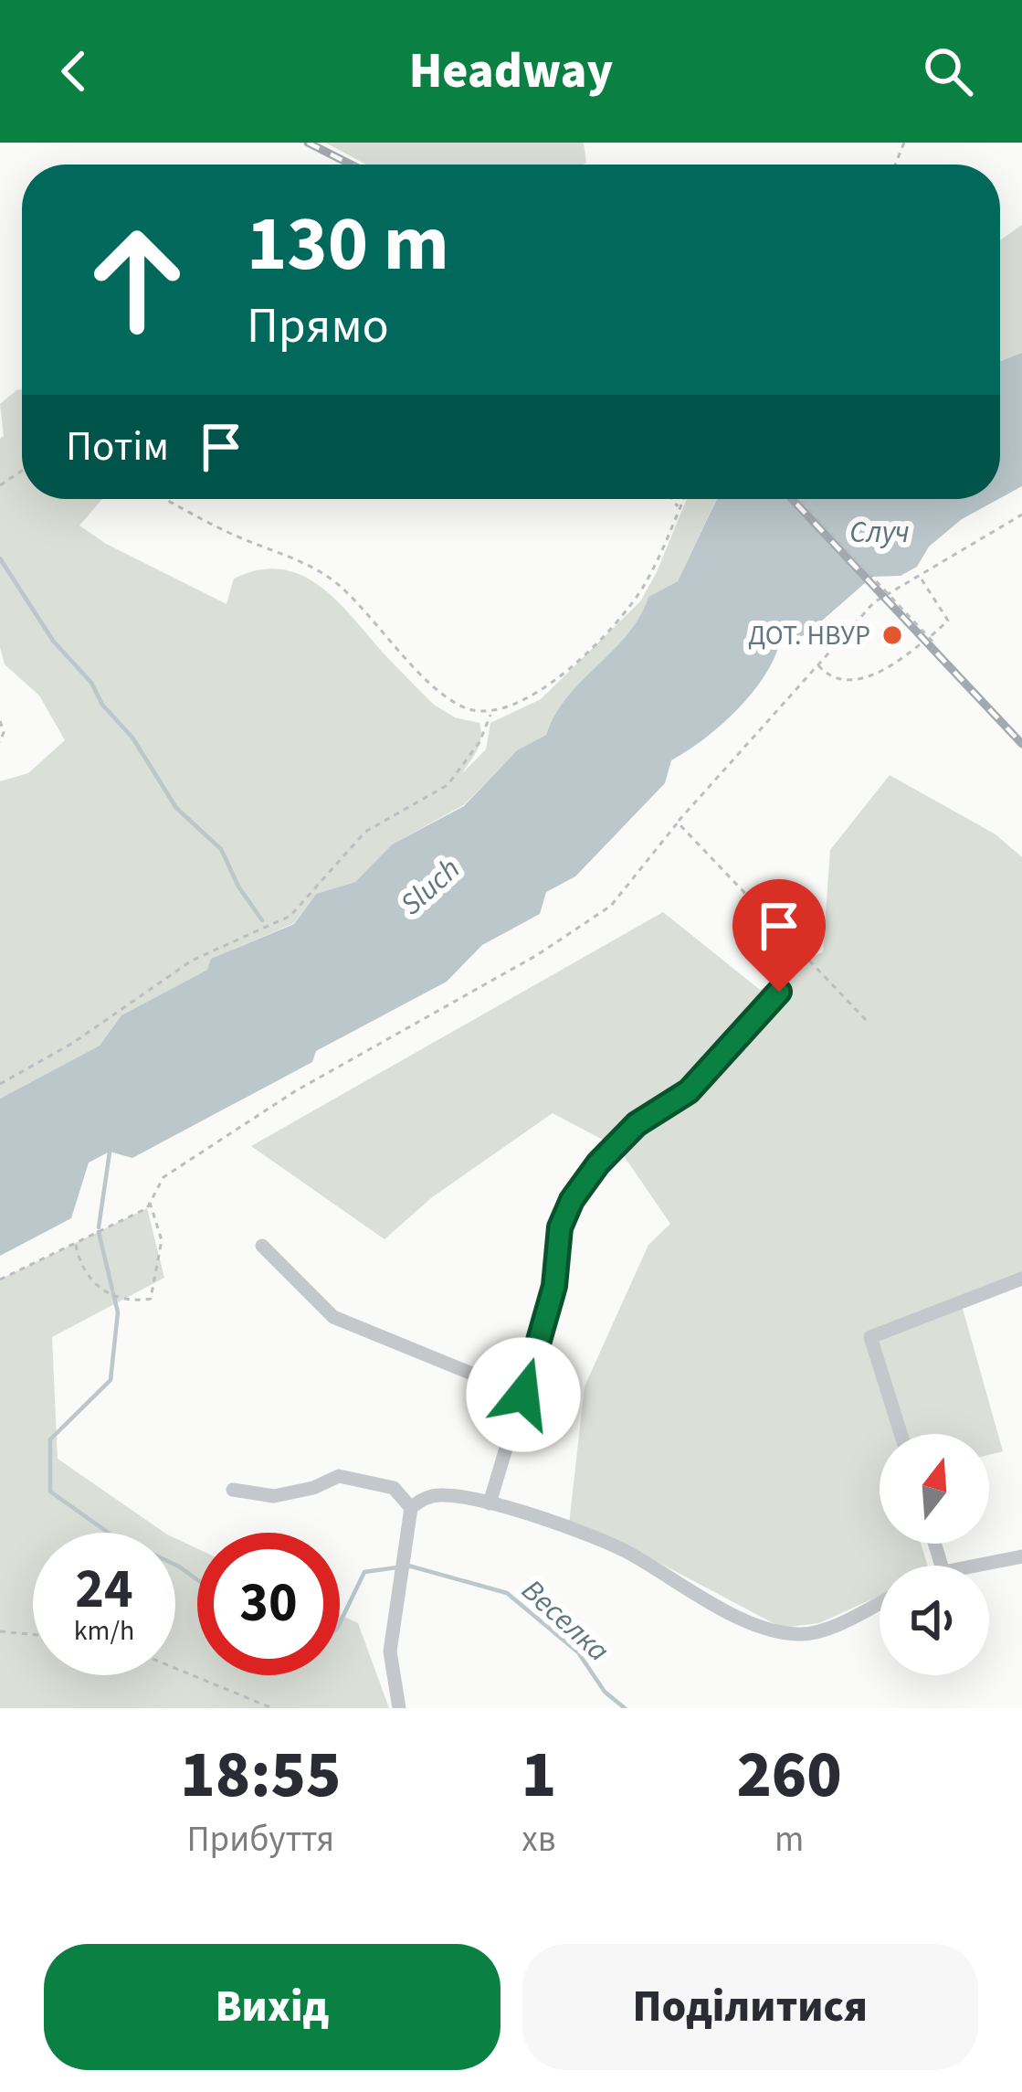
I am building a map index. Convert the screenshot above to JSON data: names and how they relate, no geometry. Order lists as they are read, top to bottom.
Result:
{
  "water": ["Случ", "Sluch", "Веселка"],
  "places": ["ДОТ. НВУР"],
  "north": "top",
  "page": {
    "header": "Headway",
    "turn": ["130 m", "Прямо"],
    "then": "Потім",
    "speed": "24 km/h",
    "limit": "30",
    "eta": [
      "18:55",
      "Прибуття",
      "1",
      "хв",
      "260",
      "m"
    ],
    "buttons": ["Вихід", "Поділитися"]
  }
}
